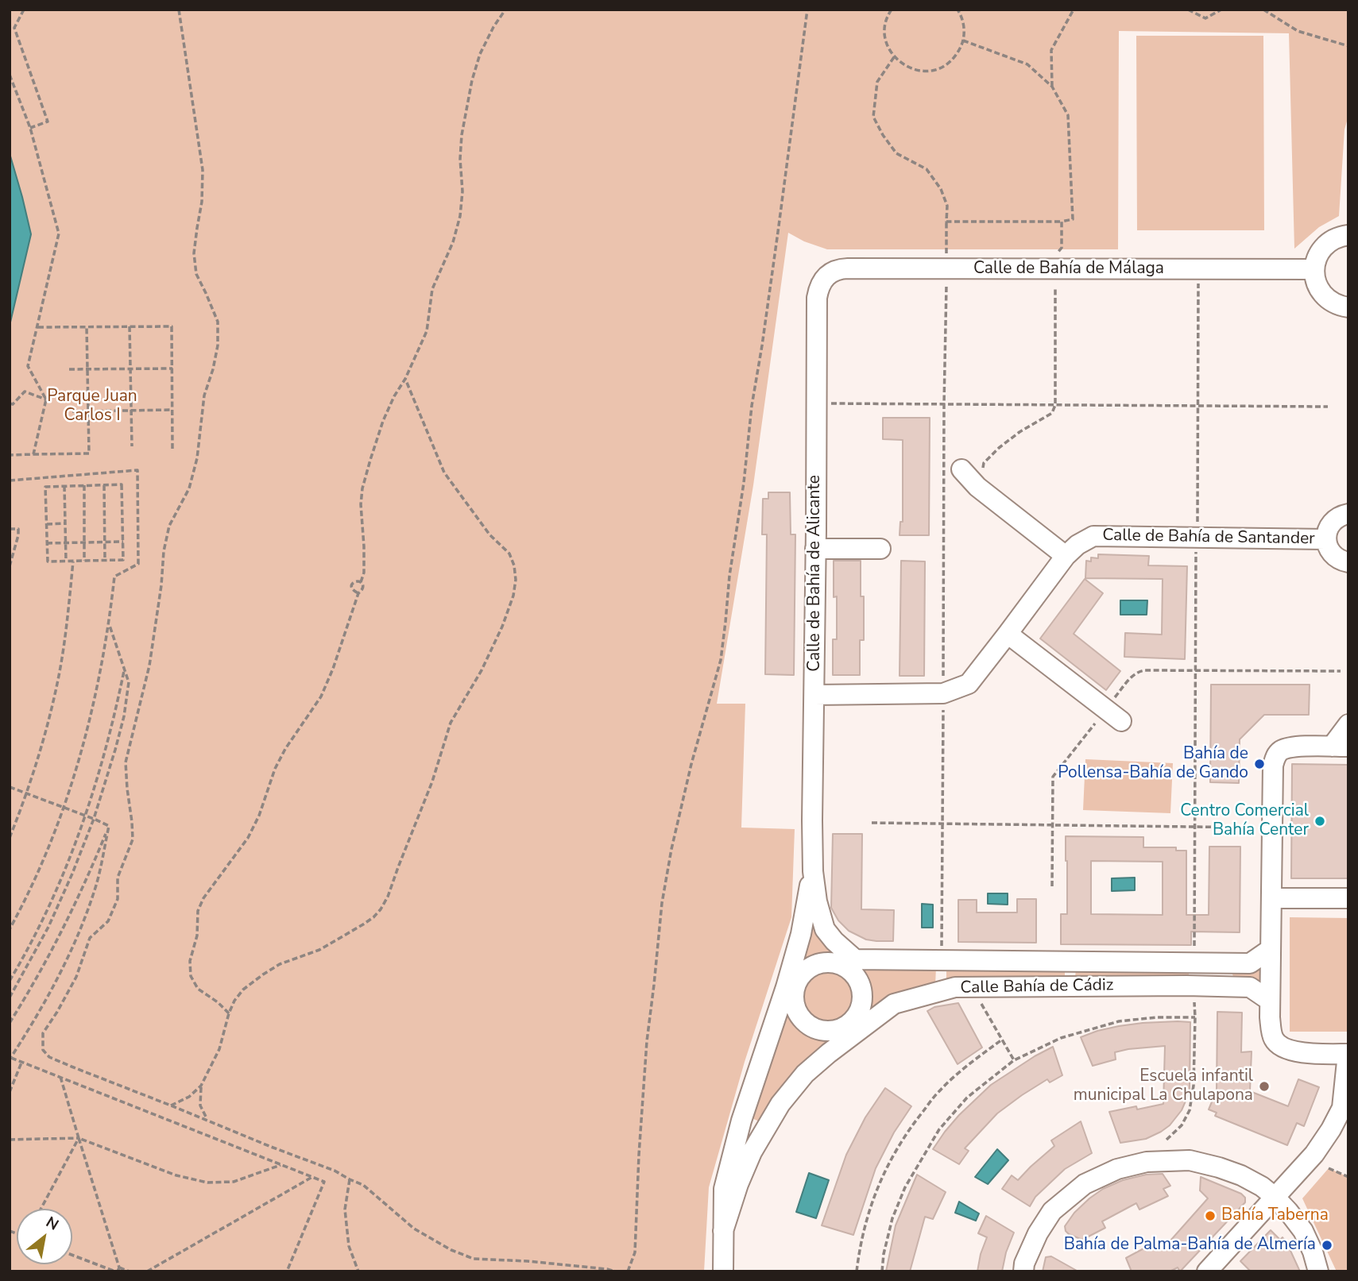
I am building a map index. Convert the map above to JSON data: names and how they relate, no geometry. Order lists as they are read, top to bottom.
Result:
{
  "streets": {
    "street": [
      "Calle de Bahía de Málaga",
      "Calle de Bahía de Santander",
      "Calle de Bahía de Alicante",
      "Calle Bahía de Cádiz"
    ]
  },
  "crossings": [
    ["Calle de Bahía de Málaga", "Calle de Bahía de Alicante"],
    ["Calle de Bahía de Santander", "Calle de Bahía de Alicante"],
    ["Calle de Bahía de Alicante", "Calle Bahía de Cádiz"]
  ],
  "parks": ["Parque Juan Carlos I"],
  "places": [
    "Bahía de Pollensa-Bahía de Gando",
    "Centro Comercial Bahía Center",
    "Escuela infantil municipal La Chulapona",
    "Bahía Taberna",
    "Bahía de Palma-Bahía de Almería"
  ],
  "north": "top right"
}
